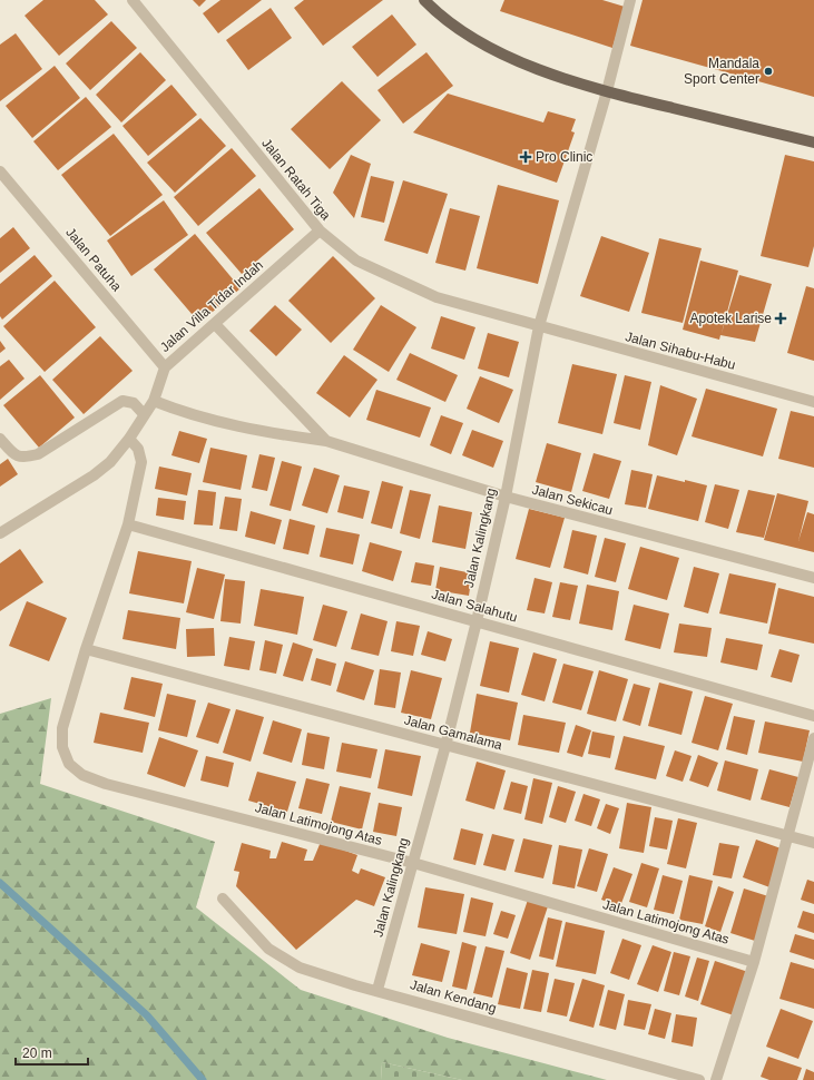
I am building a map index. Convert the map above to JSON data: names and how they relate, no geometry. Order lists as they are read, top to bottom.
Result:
{
  "streets": {
    "street": [
      "Jalan Ratah Tiga",
      "Jalan Patuha",
      "Jalan Villa Tidar Indah",
      "Jalan Sihabu-Habu",
      "Jalan Sekicau",
      "Jalan Kalingkang",
      "Jalan Salahutu",
      "Jalan Gamalama",
      "Jalan Latimojong Atas",
      "Jalan Kendang"
    ]
  },
  "crossings": [
    ["Jalan Ratah Tiga", "Jalan Villa Tidar Indah"],
    ["Jalan Ratah Tiga", "Jalan Sihabu-Habu"],
    ["Jalan Ratah Tiga", "Jalan Kalingkang"],
    ["Jalan Patuha", "Jalan Villa Tidar Indah"],
    ["Jalan Villa Tidar Indah", "Jalan Sekicau"],
    ["Jalan Villa Tidar Indah", "Jalan Latimojong Atas"],
    ["Jalan Sihabu-Habu", "Jalan Kalingkang"],
    ["Jalan Sekicau", "Jalan Kalingkang"],
    ["Jalan Kalingkang", "Jalan Salahutu"],
    ["Jalan Kalingkang", "Jalan Gamalama"],
    ["Jalan Kalingkang", "Jalan Latimojong Atas"],
    ["Jalan Kalingkang", "Jalan Kendang"],
    ["Jalan Salahutu", "Jalan Latimojong Atas"],
    ["Jalan Gamalama", "Jalan Latimojong Atas"]
  ],
  "places": {
    "other": ["Mandala Sport Center"],
    "health": ["Pro Clinic", "Apotek Larise"]
  },
  "scale_bar": "20 m"
}
